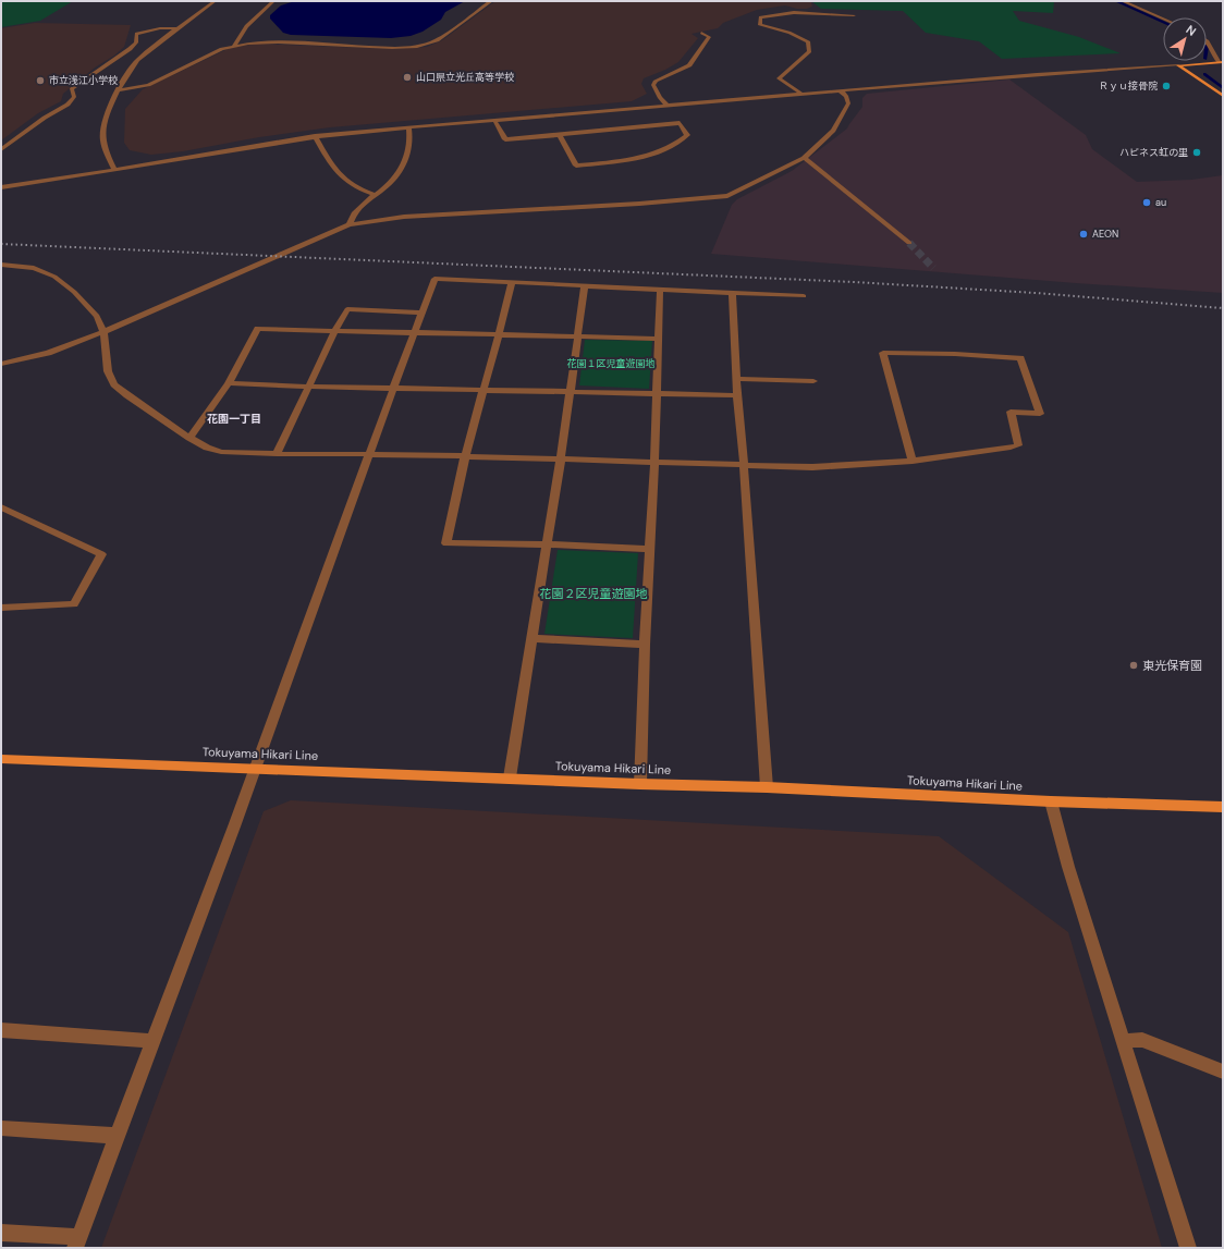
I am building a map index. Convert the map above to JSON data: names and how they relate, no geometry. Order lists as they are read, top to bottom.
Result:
{
  "streets": {
    "main road": ["Tokuyama Hikari Line"]
  },
  "districts": ["花園一丁目"],
  "parks": ["花園１区児童遊園地", "花園２区児童遊園地"],
  "places": [
    "山口県立光丘高等学校",
    "市立浅江小学校",
    "Ｒｙｕ接骨院",
    "ハピネス虹の里",
    "au",
    "AEON",
    "東光保育園"
  ],
  "north": "top right"
}
